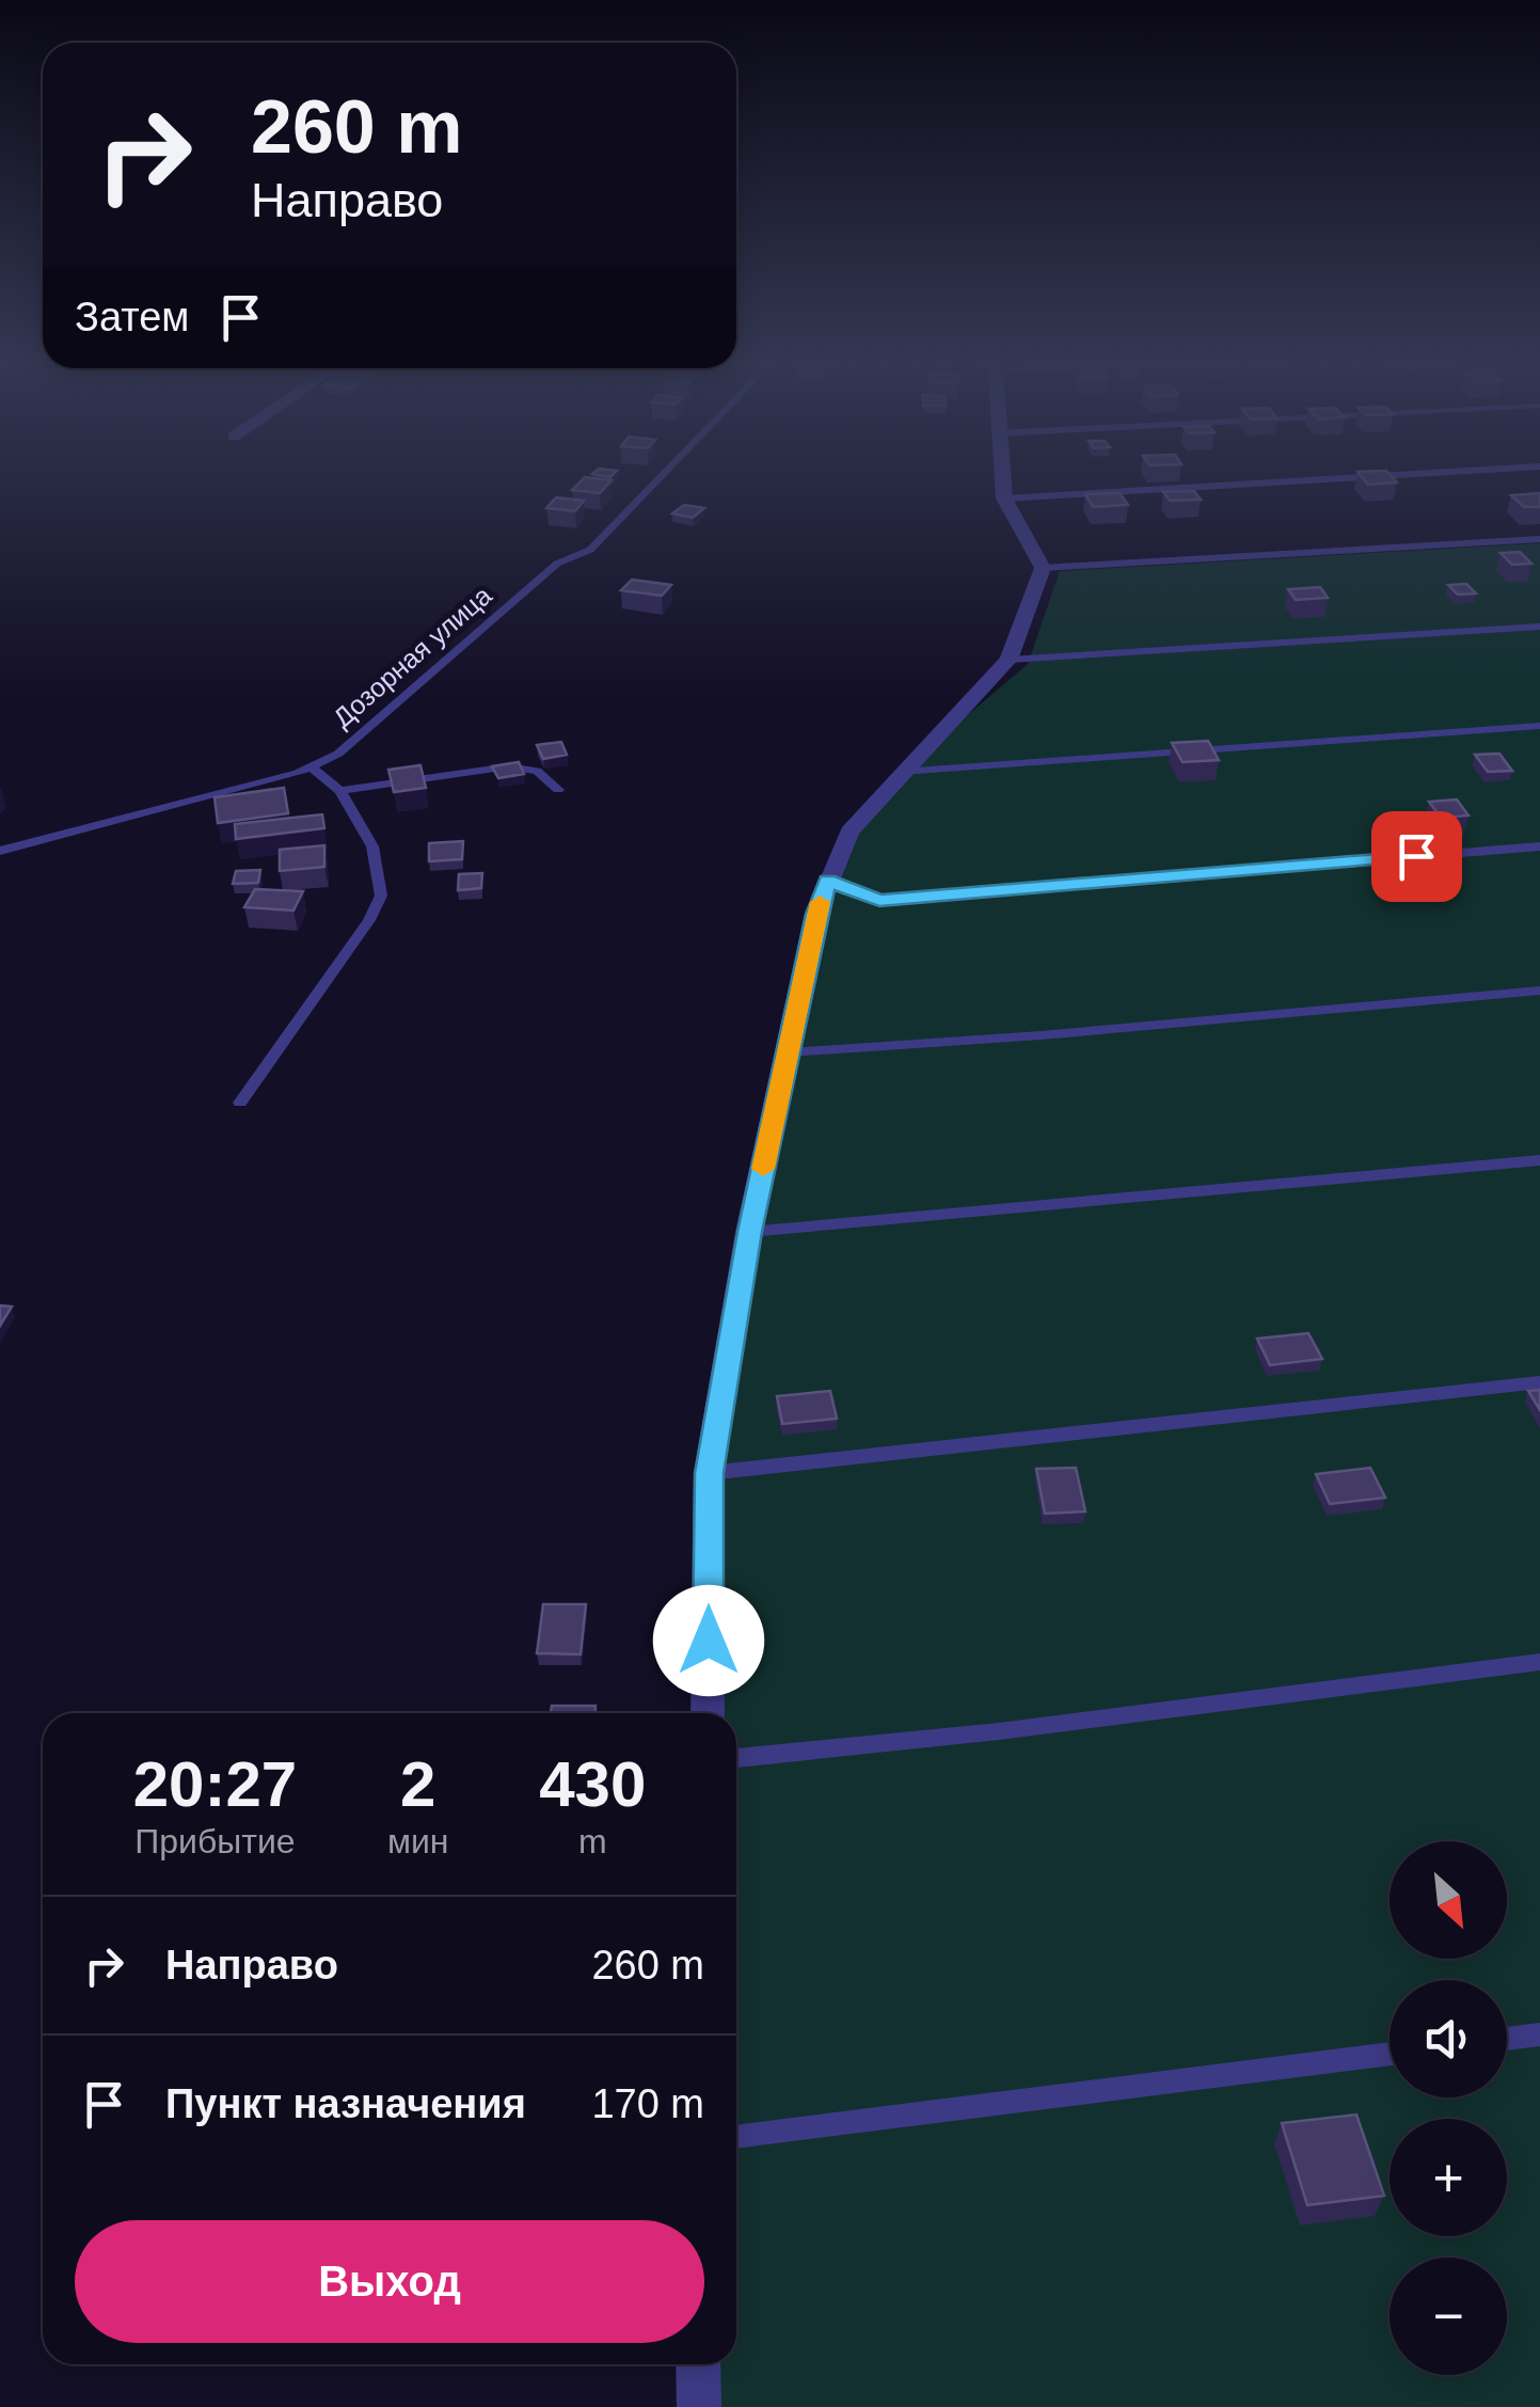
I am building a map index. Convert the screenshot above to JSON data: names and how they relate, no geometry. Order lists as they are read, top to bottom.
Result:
{
  "streets": {
    "lane": ["Дозорная улица"]
  },
  "north": "bottom right",
  "page": {
    "turn": ["260 m", "Направо"],
    "then": "Затем",
    "eta": [
      "20:27",
      "Прибытие",
      "2",
      "мин",
      "430",
      "m"
    ],
    "map_buttons": ["+", "−"],
    "list": [
      {
        "name": "Направо",
        "value": "260 m"
      },
      {
        "name": "Пункт назначения",
        "value": "170 m"
      }
    ],
    "buttons": "Выход"
  }
}
